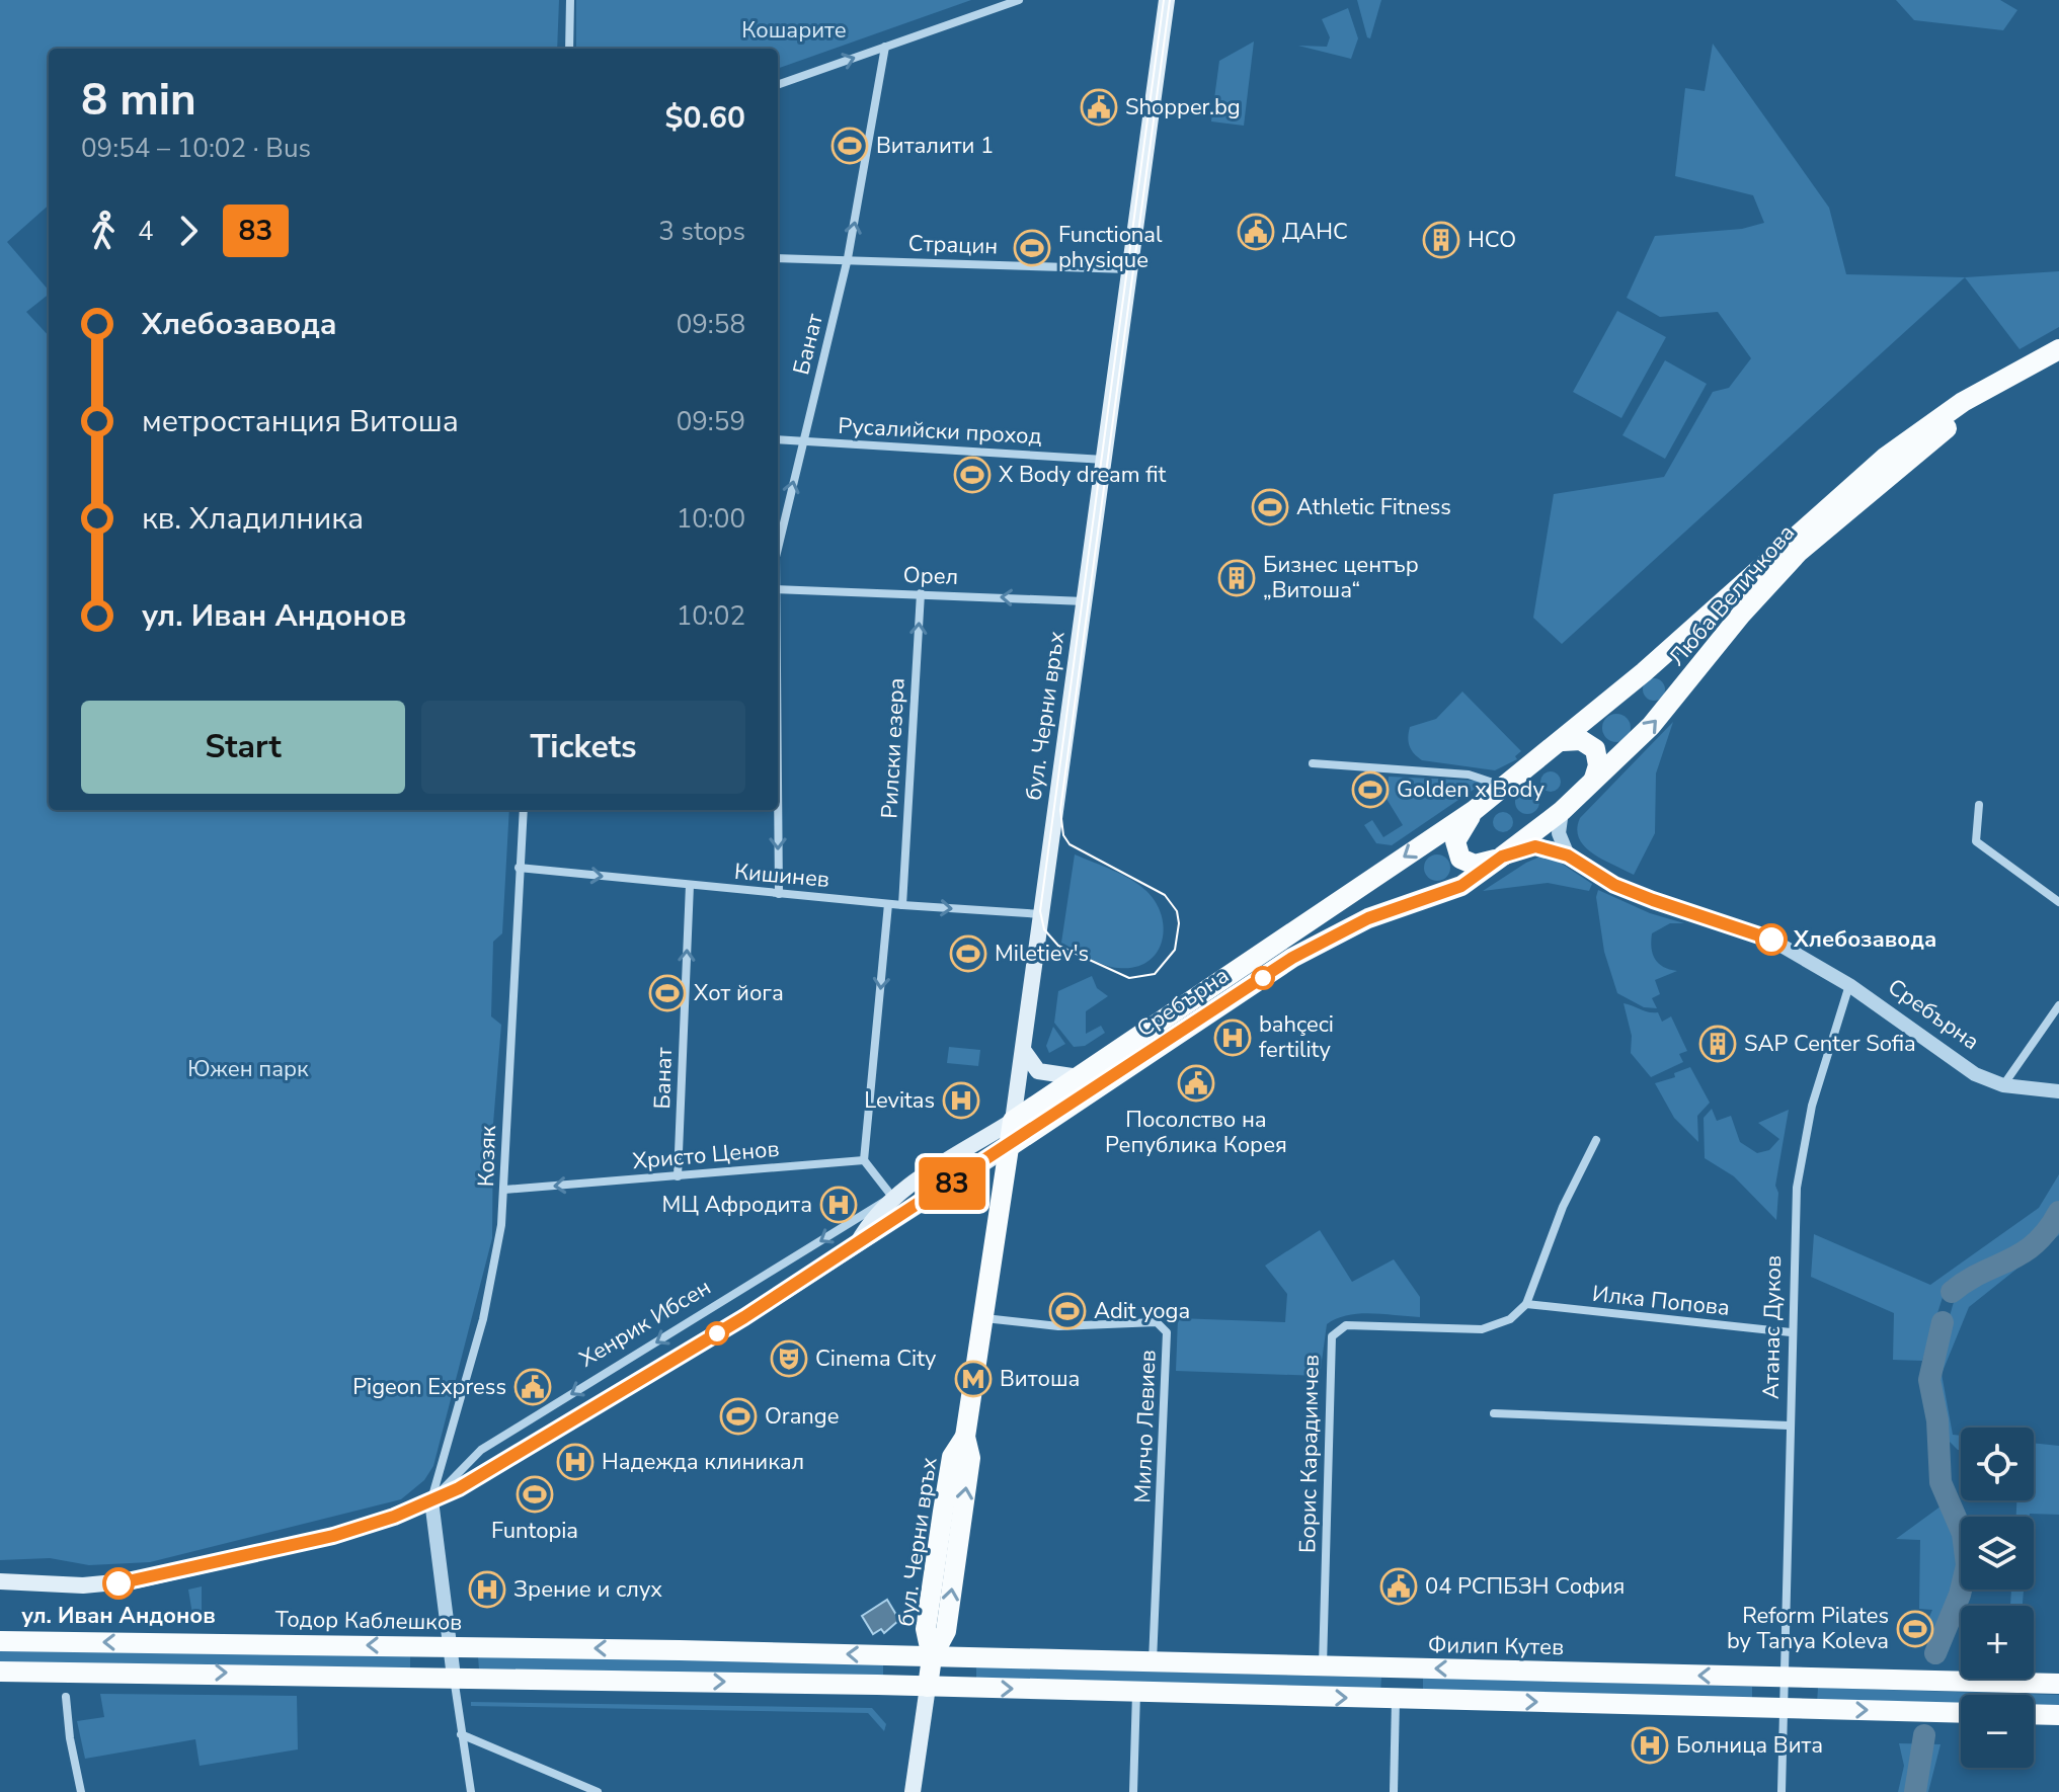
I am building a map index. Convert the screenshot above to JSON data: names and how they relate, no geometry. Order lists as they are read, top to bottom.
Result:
{
  "streets": {
    "main road": [
      "Люба Величкова",
      "бул. Черни връх",
      "Сребърна",
      "Хенрик Ибсен",
      "Тодор Каблешков",
      "Филип Кутев"
    ],
    "street": [
      "Страцин",
      "Банат",
      "Русалийски проход",
      "Орел",
      "Рилски езера",
      "Кишинев",
      "Христо Ценов",
      "Козяк",
      "Илка Попова",
      "Атанас Дуков",
      "Милчо Левиев",
      "Борис Карадимчев"
    ]
  },
  "crossings": [
    ["Страцин", "Банат"],
    ["Страцин", "бул. Черни връх"],
    ["Банат", "Русалийски проход"],
    ["Банат", "Кишинев"],
    ["Банат", "Христо Ценов"],
    ["Русалийски проход", "бул. Черни връх"],
    ["Орел", "бул. Черни връх"],
    ["Орел", "Рилски езера"],
    ["Люба Величкова", "Сребърна"],
    ["бул. Черни връх", "Кишинев"],
    ["бул. Черни връх", "Сребърна"],
    ["бул. Черни връх", "Хенрик Ибсен"],
    ["бул. Черни връх", "Милчо Левиев"],
    ["бул. Черни връх", "Тодор Каблешков"],
    ["бул. Черни връх", "Филип Кутев"],
    ["Рилски езера", "Кишинев"],
    ["Кишинев", "Козяк"],
    ["Сребърна", "Хенрик Ибсен"],
    ["Сребърна", "Атанас Дуков"],
    ["Христо Ценов", "Козяк"],
    ["Козяк", "Хенрик Ибсен"],
    ["Илка Попова", "Атанас Дуков"],
    ["Илка Попова", "Борис Карадимчев"],
    ["Атанас Дуков", "Филип Кутев"],
    ["Милчо Левиев", "Филип Кутев"],
    ["Борис Карадимчев", "Филип Кутев"],
    ["Тодор Каблешков", "Филип Кутев"]
  ],
  "one_way": [
    "Орел",
    "Рилски езера",
    "Кишинев",
    "Христо Ценов"
  ],
  "parks": ["Кошарите", "Южен парк"],
  "places": {
    "public building": [
      "Shopper.bg",
      "ДАНС",
      "Посолство на Република Корея",
      "Pigeon Express",
      "04 РСПБЗН София"
    ],
    "sports": [
      "Виталити 1",
      "Functional physique",
      "X Body dream fit",
      "Athletic Fitness",
      "Golden x Body",
      "Miletiev's",
      "Хот йога",
      "Adit yoga",
      "Orange",
      "Funtopia",
      "Reform Pilates by Tanya Koleva"
    ],
    "building": ["НСО", "Бизнес център „Витоша“", "SAP Center Sofia"],
    "other": ["Хлебозавода", "ул. Иван Андонов"],
    "hospital": [
      "bahçeci fertility",
      "Levitas",
      "МЦ Афродита",
      "Надежда клиникал",
      "Зрение и слух",
      "Болница Вита"
    ],
    "theatre": ["Cinema City"],
    "metro station": ["Витоша"]
  },
  "lines": ["bus line 83"],
  "page": {
    "on_map": "83",
    "heading": ["8 min", "09:54 – 10:02 · Bus", "$0.60"],
    "legs": ["4", "83", "3 stops"],
    "list": [
      {
        "name": "Хлебозавода",
        "value": "09:58"
      },
      {
        "name": "метростанция Витоша",
        "value": "09:59"
      },
      {
        "name": "кв. Хладилника",
        "value": "10:00"
      },
      {
        "name": "ул. Иван Андонов",
        "value": "10:02"
      }
    ],
    "buttons": ["Start", "Tickets"],
    "map_buttons": ["+", "−"]
  }
}
